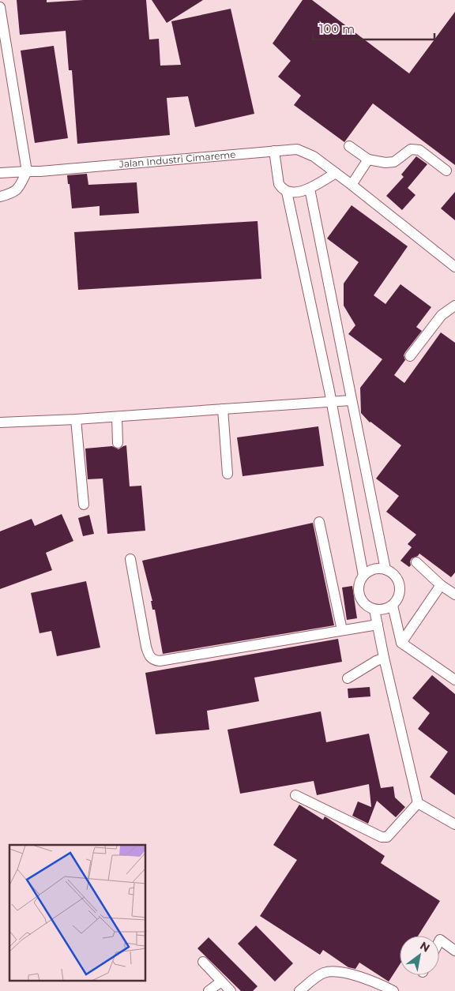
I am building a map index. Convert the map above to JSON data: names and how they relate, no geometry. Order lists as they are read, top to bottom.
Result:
{
  "streets": {
    "street": ["Jalan Industri Cimareme"]
  },
  "scale_bar": "100 m",
  "north": "top right"
}
